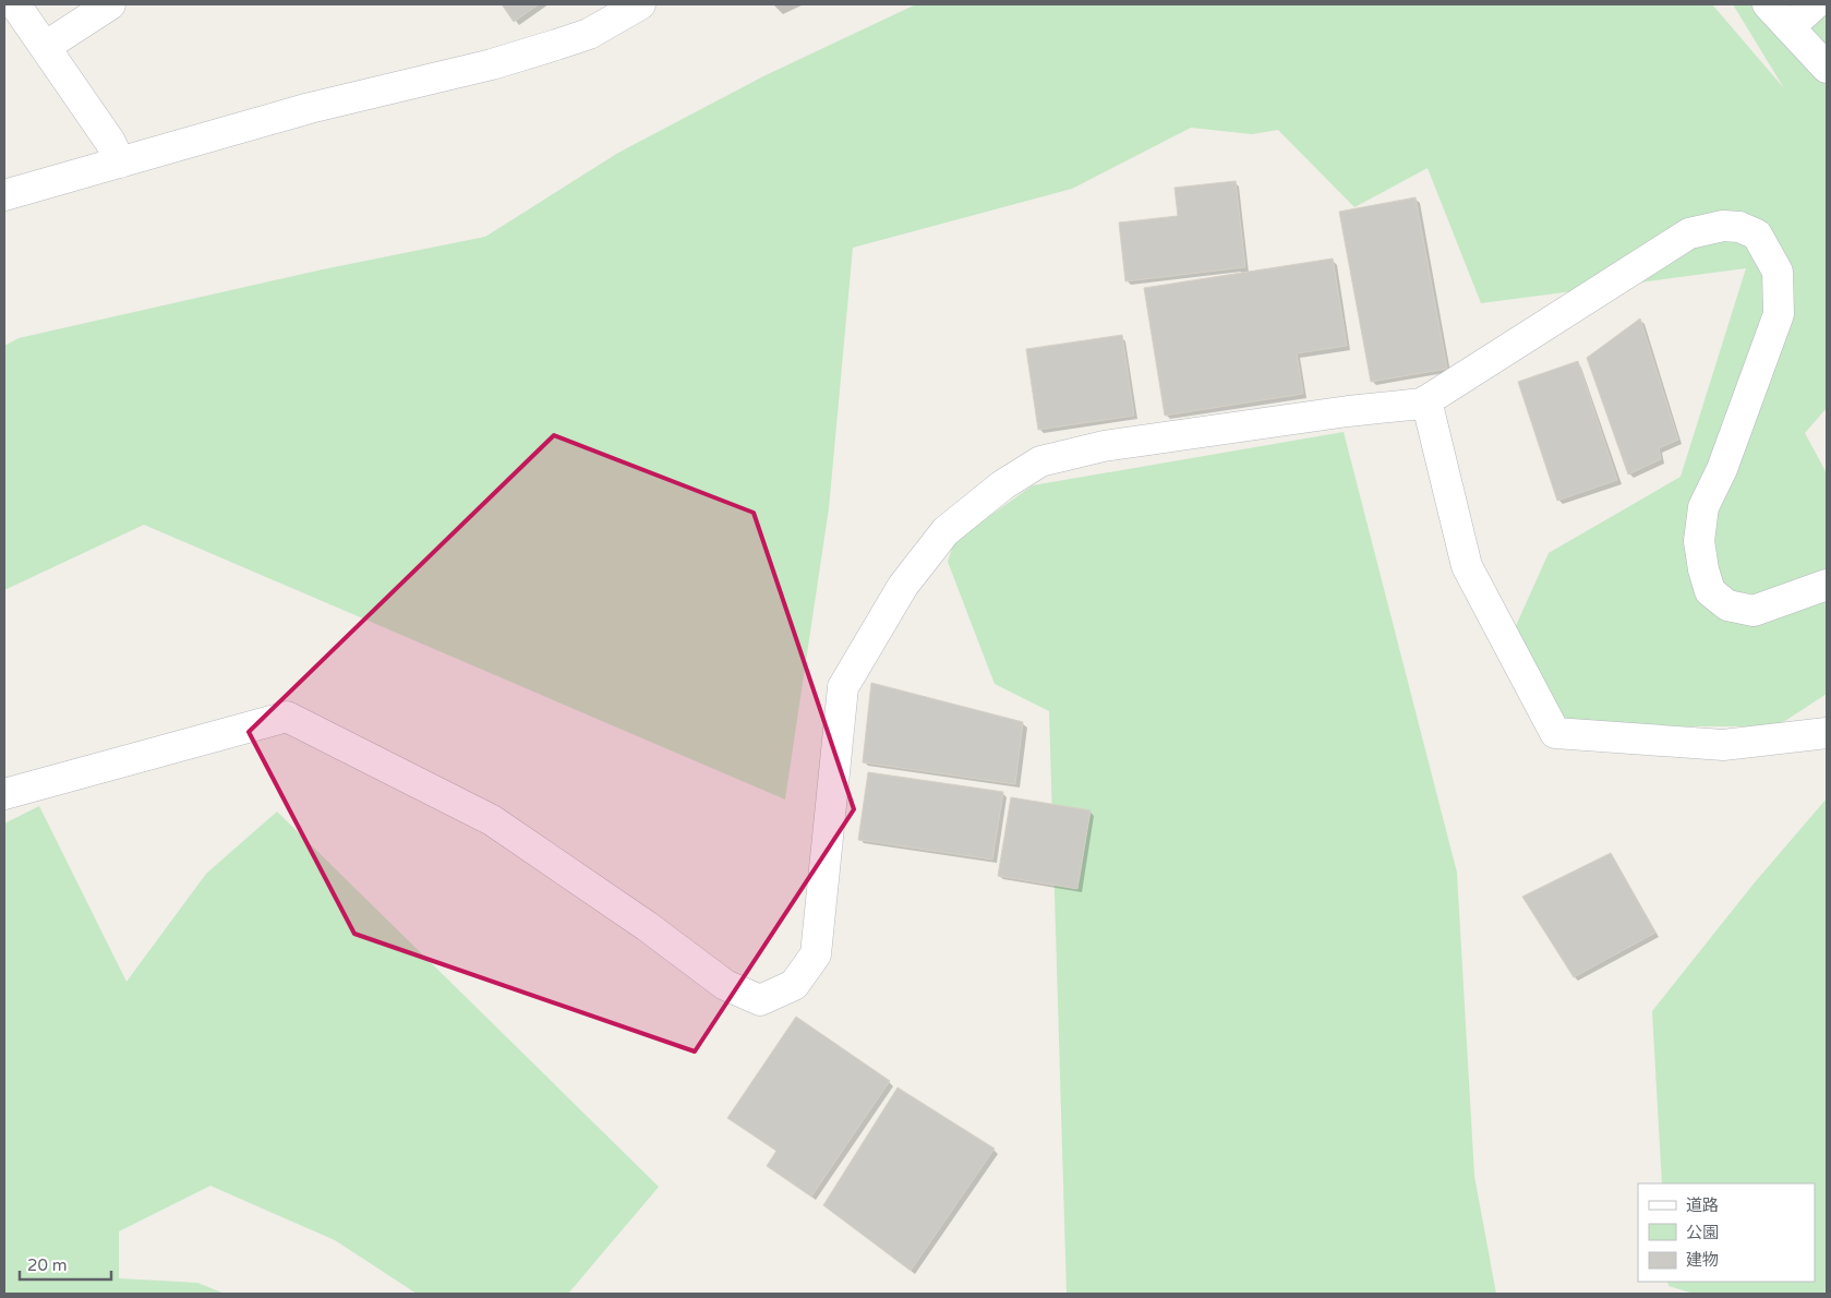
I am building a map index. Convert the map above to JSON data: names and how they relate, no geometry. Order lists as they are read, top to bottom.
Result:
{
  "legend": ["道路", "公園", "建物"],
  "scale_bar": "20 m"
}
